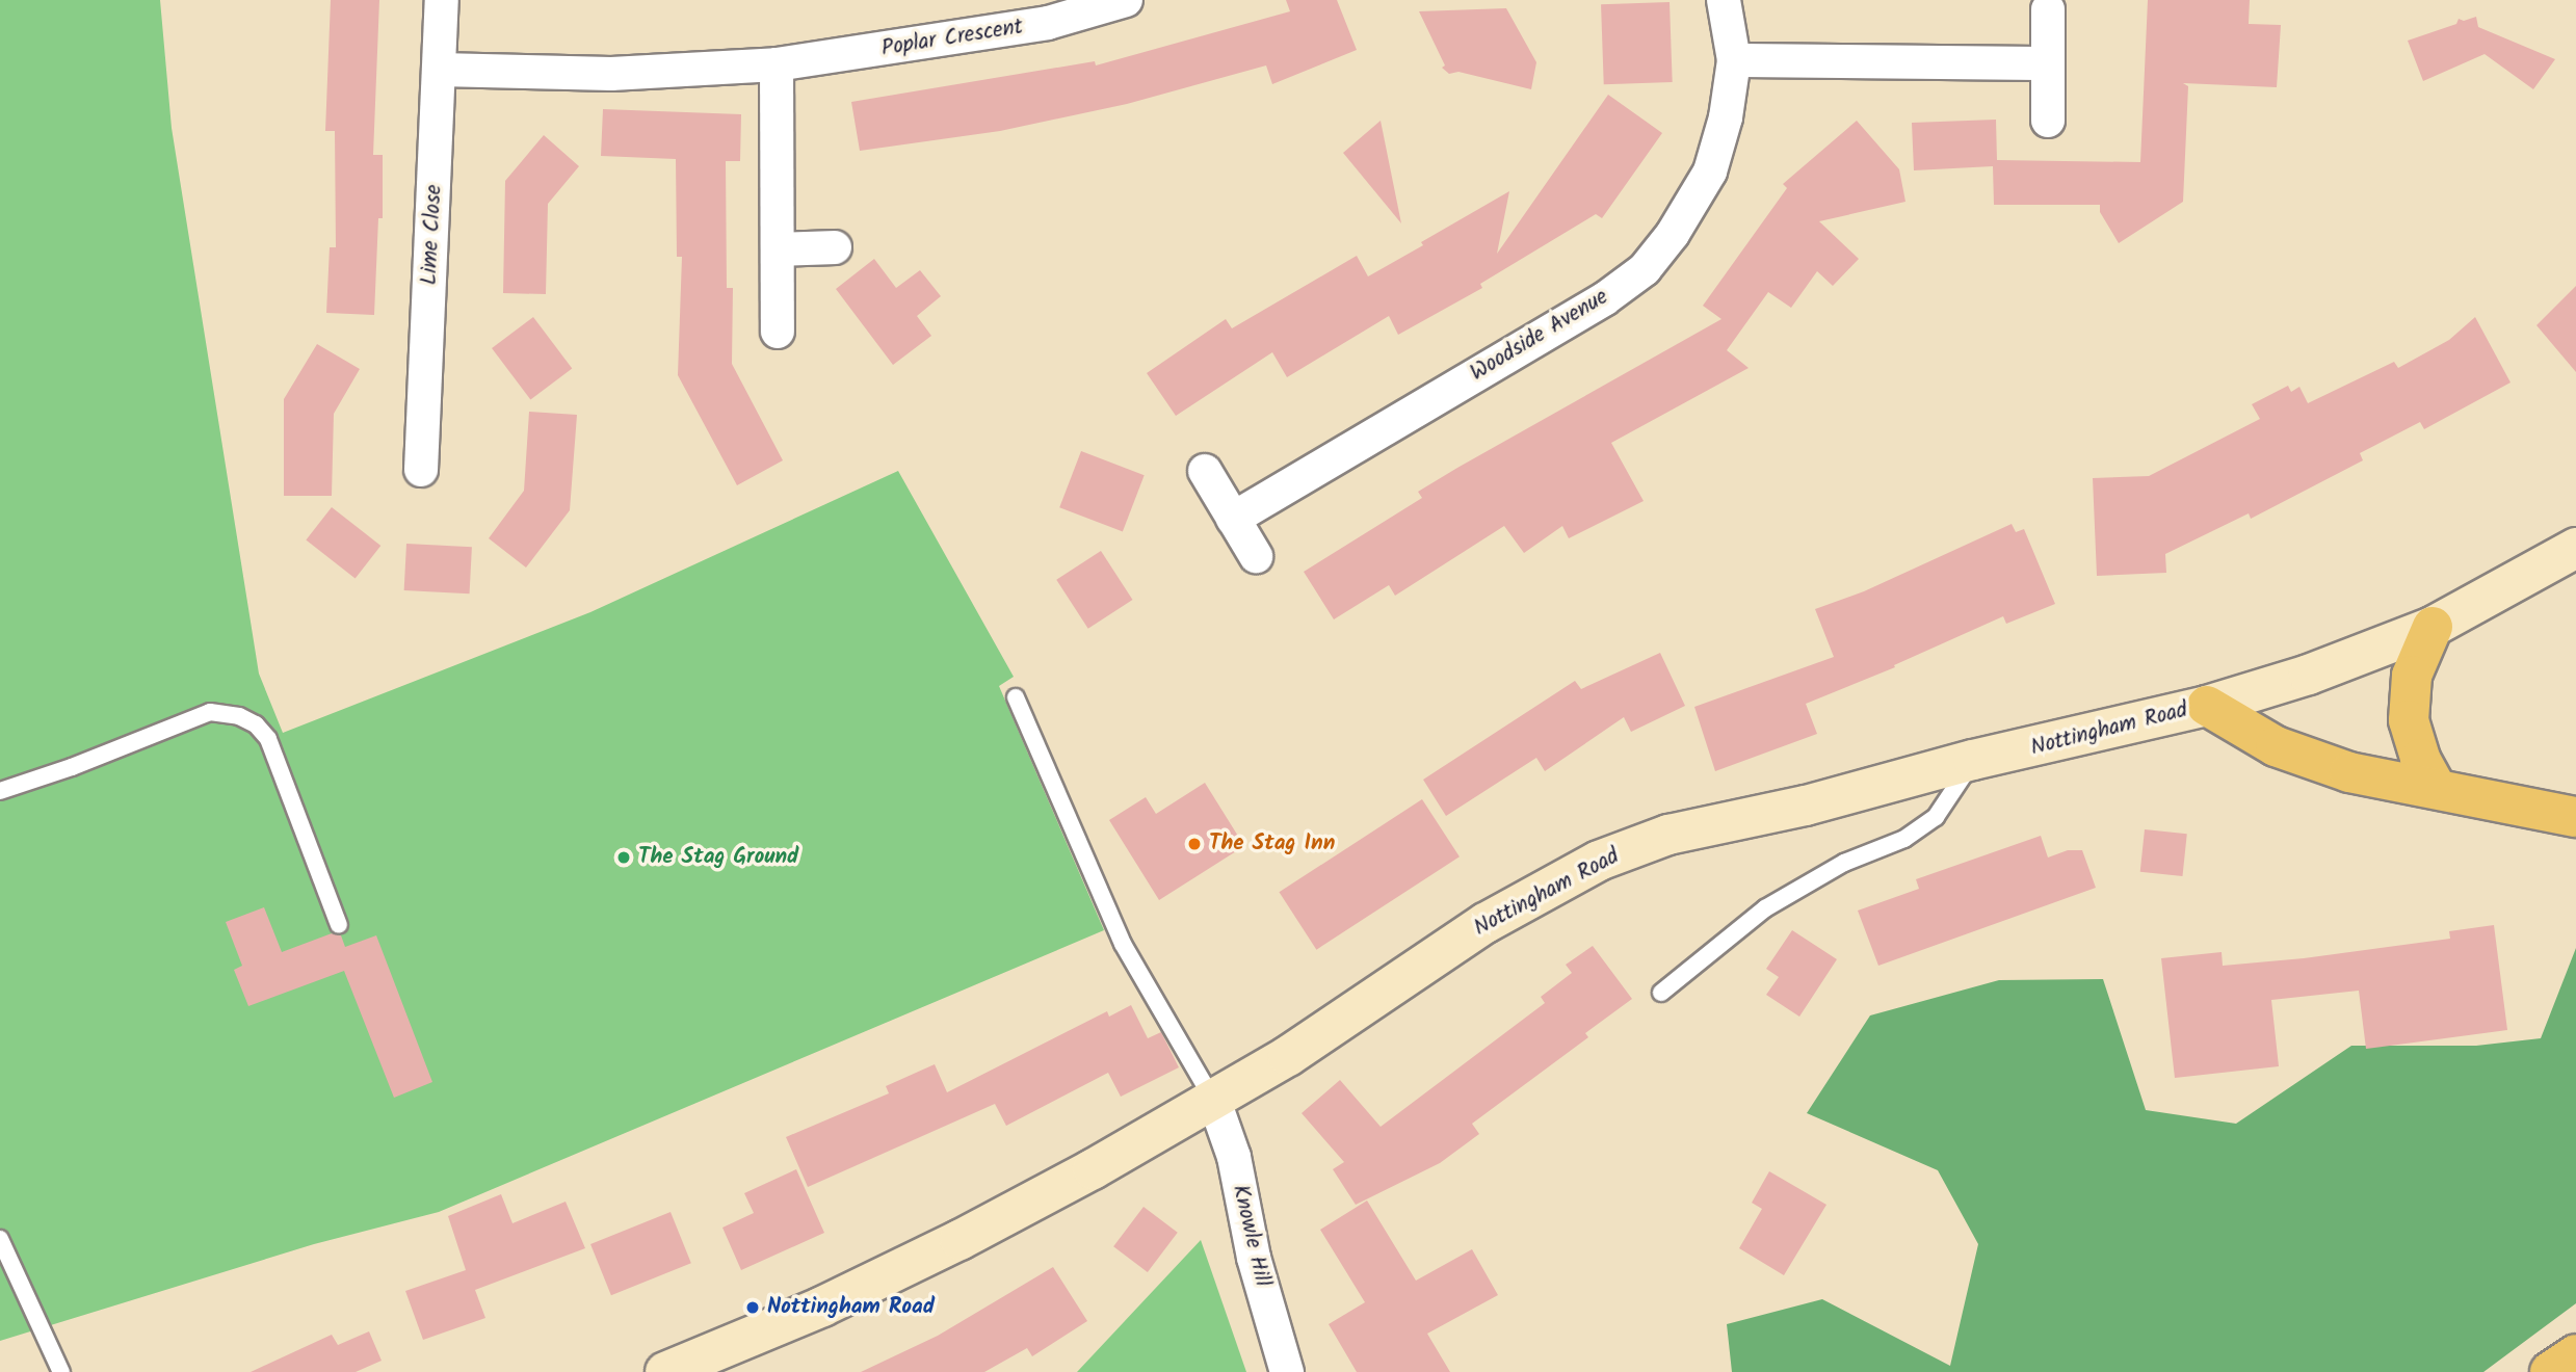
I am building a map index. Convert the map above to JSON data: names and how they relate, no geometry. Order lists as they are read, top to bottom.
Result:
{
  "streets": {
    "street": [
      "Poplar Crescent",
      "Lime Close",
      "Woodside Avenue",
      "Nottingham Road",
      "Knowle Hill"
    ]
  },
  "crossings": [
    ["Poplar Crescent", "Lime Close"],
    ["Nottingham Road", "Knowle Hill"]
  ],
  "places": ["The Stag Inn", "The Stag Ground", "Nottingham Road"]
}
